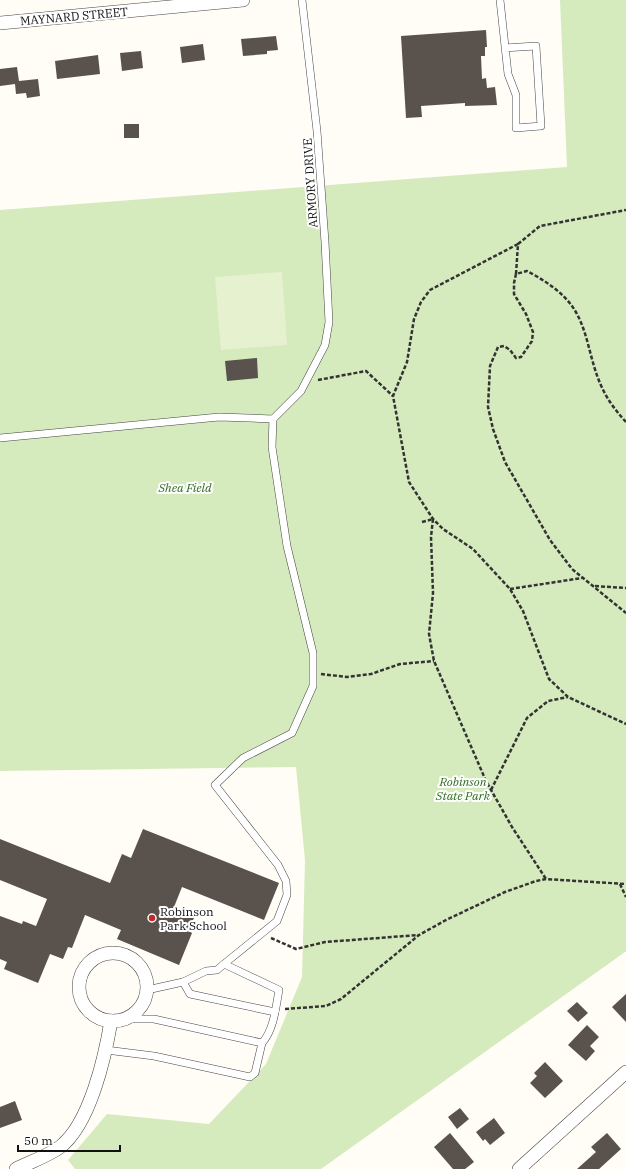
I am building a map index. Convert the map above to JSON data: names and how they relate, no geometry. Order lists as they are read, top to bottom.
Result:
{
  "streets": {
    "street": ["MAYNARD STREET"],
    "lane": ["ARMORY DRIVE"]
  },
  "parks": ["Shea Field", "Robinson State Park"],
  "places": ["Robinson Park School"],
  "scale_bar": "50 m"
}
